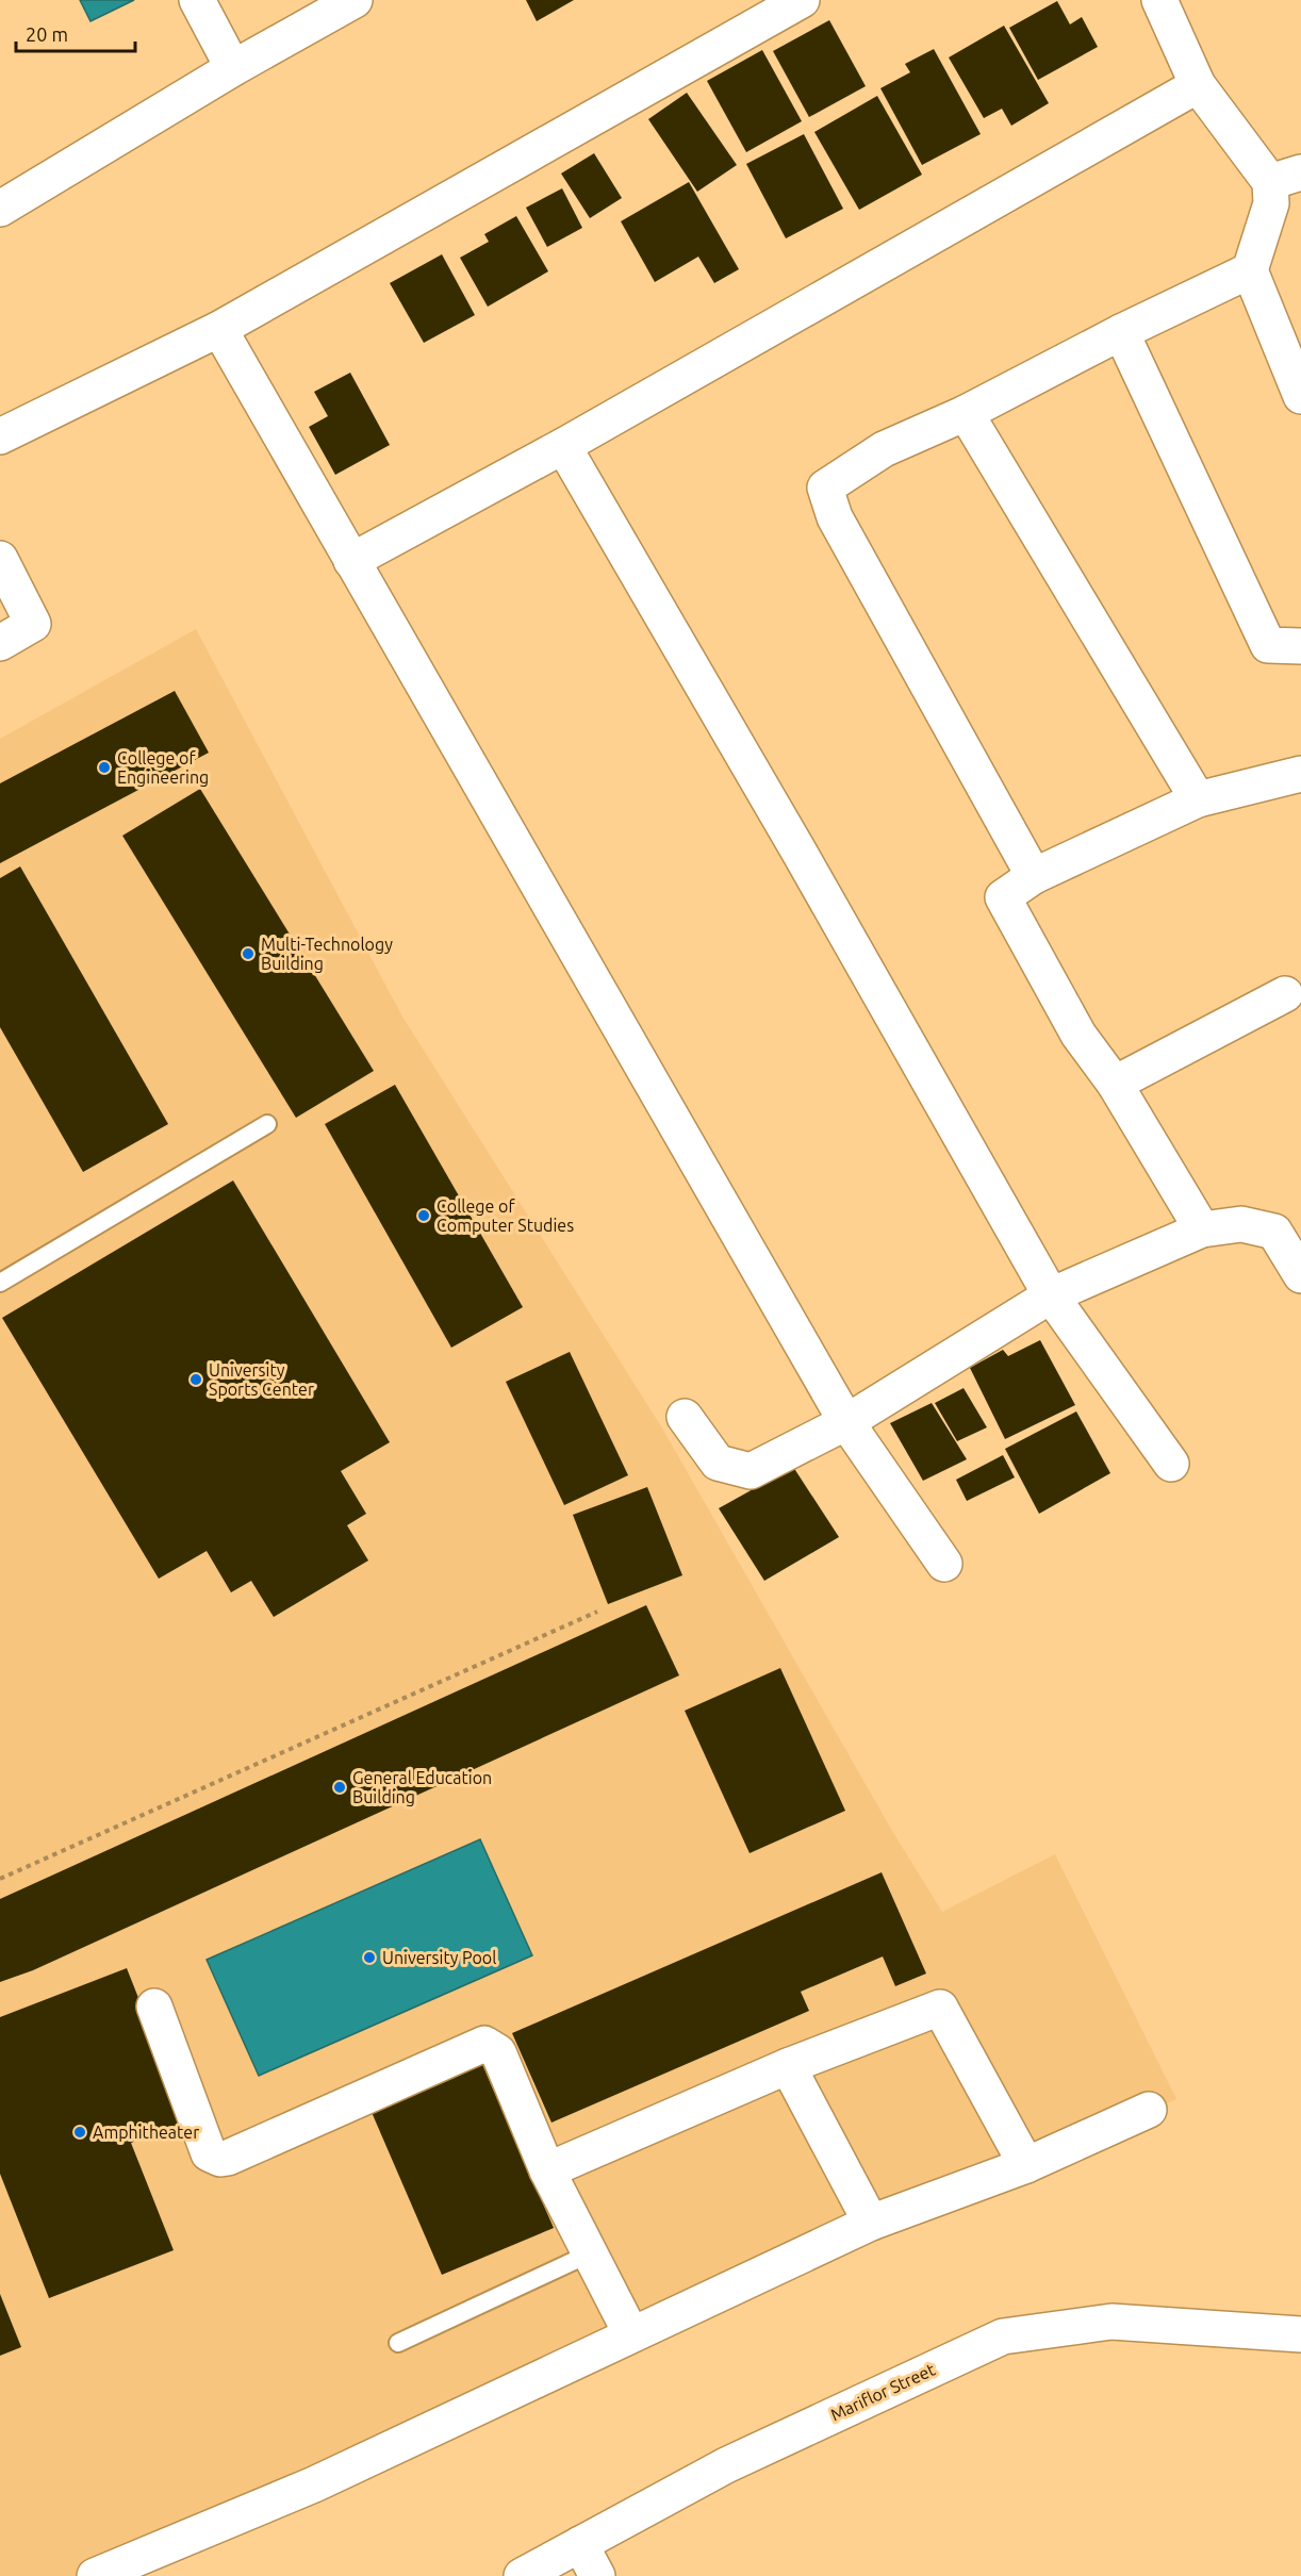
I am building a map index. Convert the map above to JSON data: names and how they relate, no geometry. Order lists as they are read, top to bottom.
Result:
{
  "streets": {
    "street": ["Mariflor Street"]
  },
  "places": [
    "College of Engineering",
    "Multi-Technology Building",
    "College of Computer Studies",
    "University Sports Center",
    "General Education Building",
    "University Pool",
    "Amphitheater"
  ],
  "scale_bar": "20 m"
}
